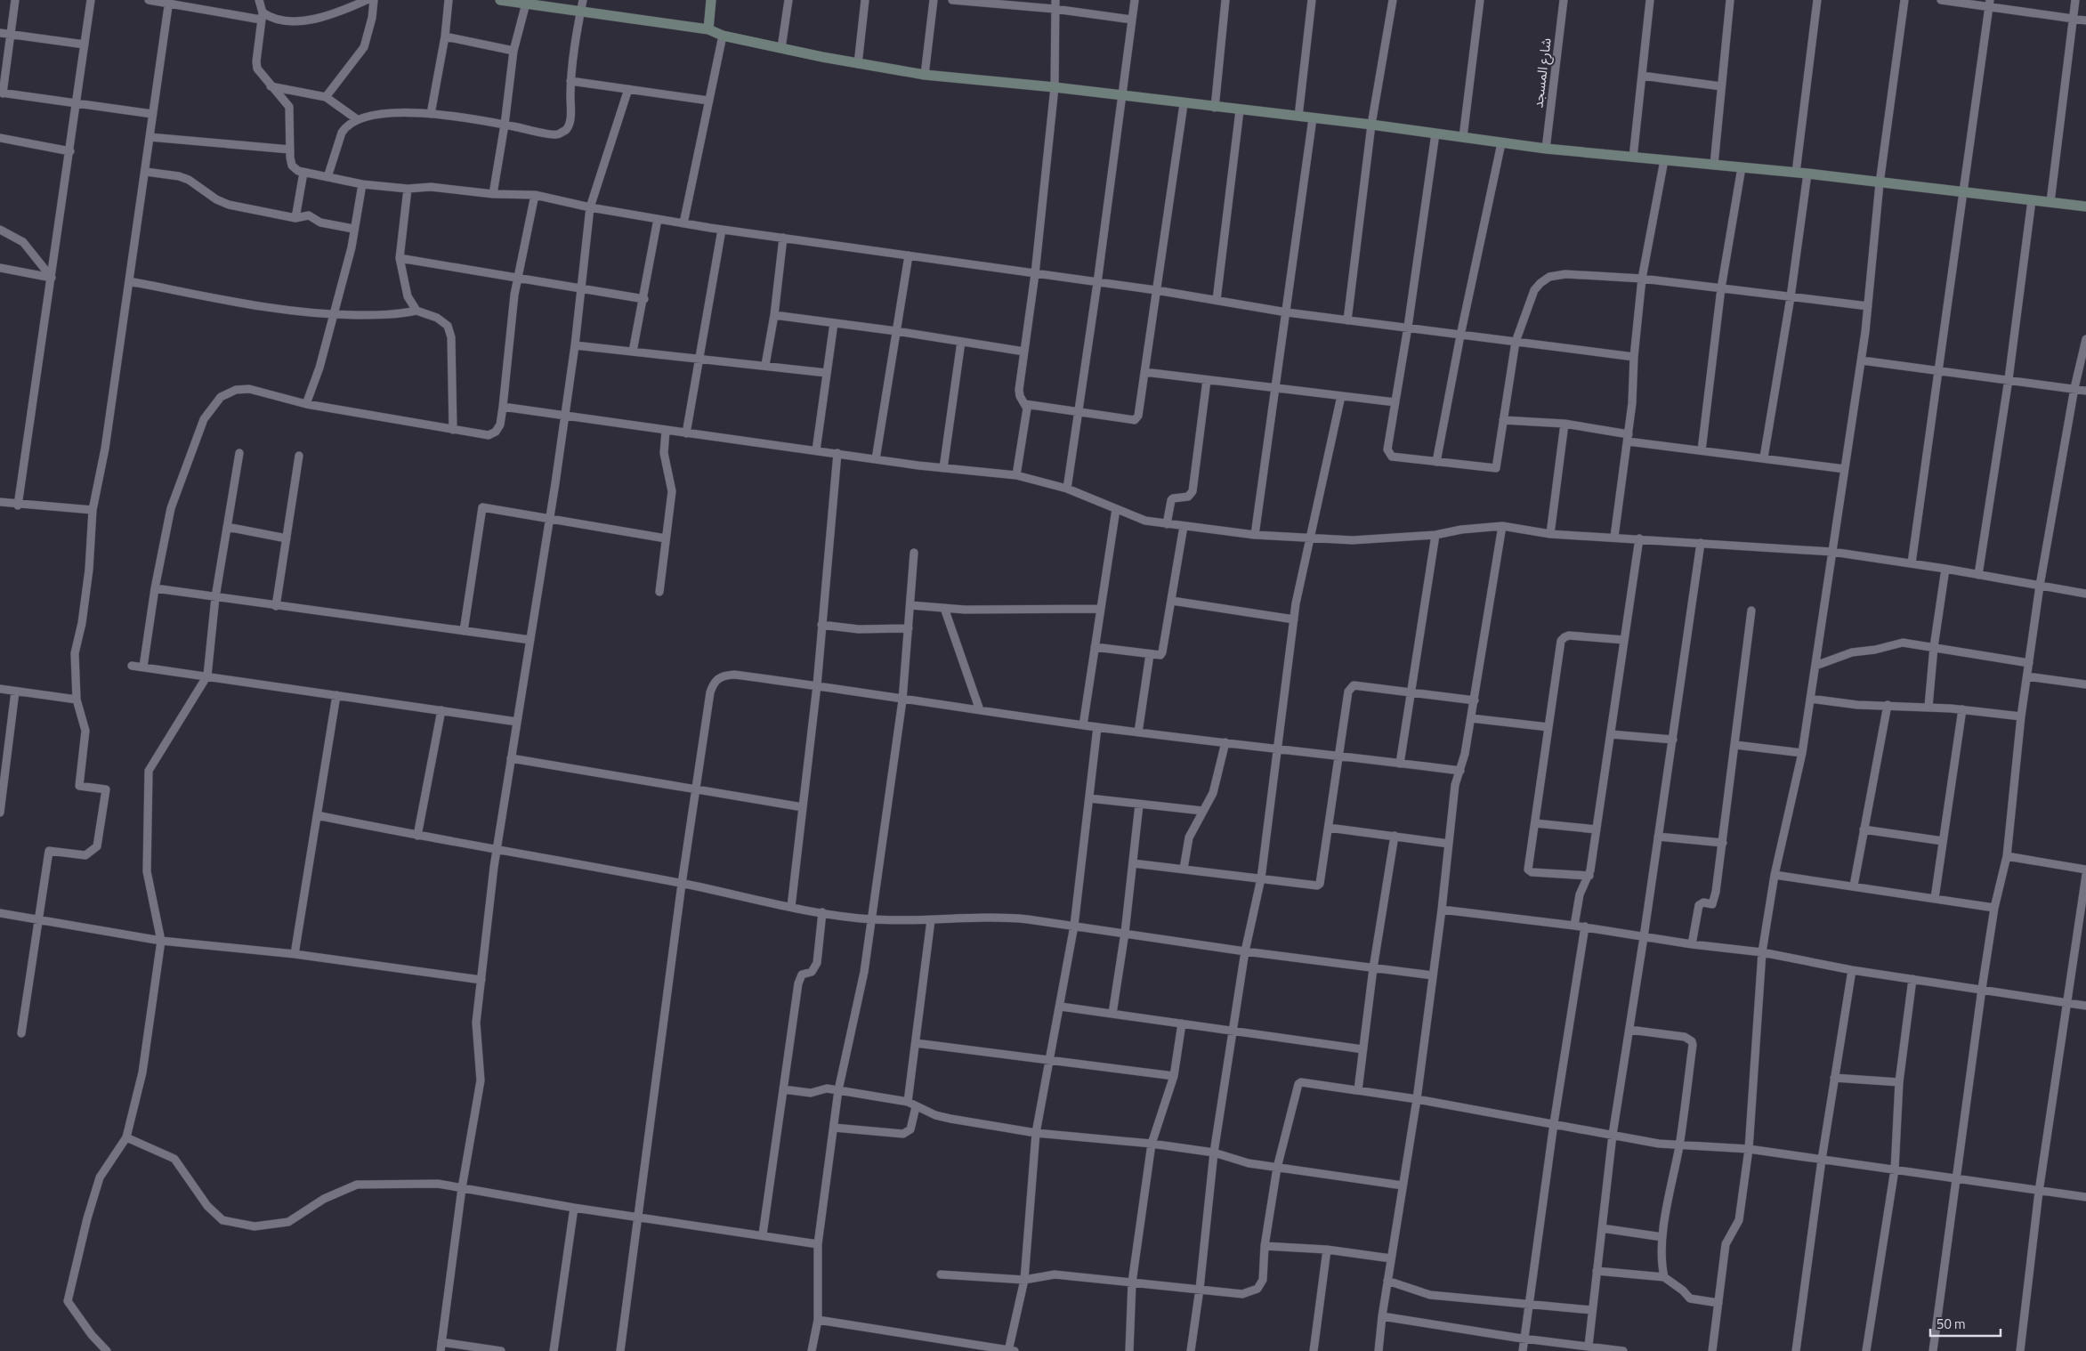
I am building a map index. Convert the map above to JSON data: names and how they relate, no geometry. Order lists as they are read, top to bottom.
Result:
{
  "streets": {
    "street": ["شارع المسجد"]
  },
  "scale_bar": "50 m"
}
